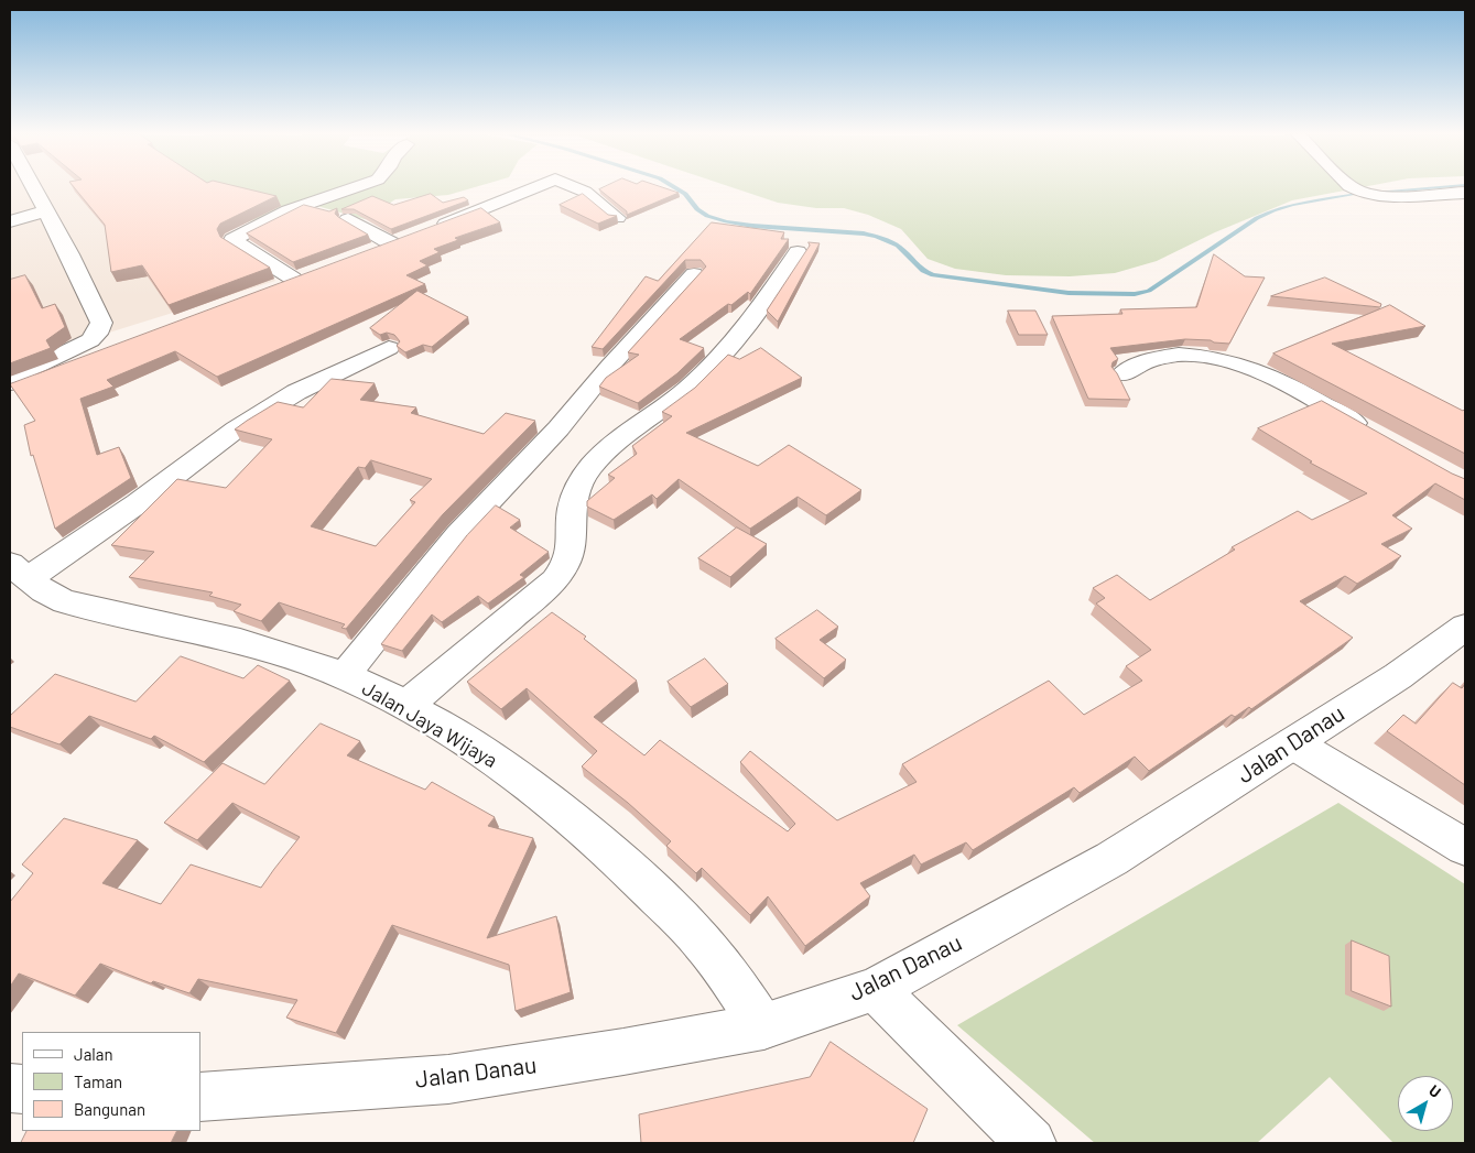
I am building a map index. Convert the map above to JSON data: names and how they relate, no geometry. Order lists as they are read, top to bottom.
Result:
{
  "streets": {
    "street": ["Jalan Jaya Wijaya", "Jalan Danau"]
  },
  "crossings": [
    ["Jalan Jaya Wijaya", "Jalan Danau"]
  ],
  "legend": ["Jalan", "Taman", "Bangunan"],
  "north": "top right"
}
